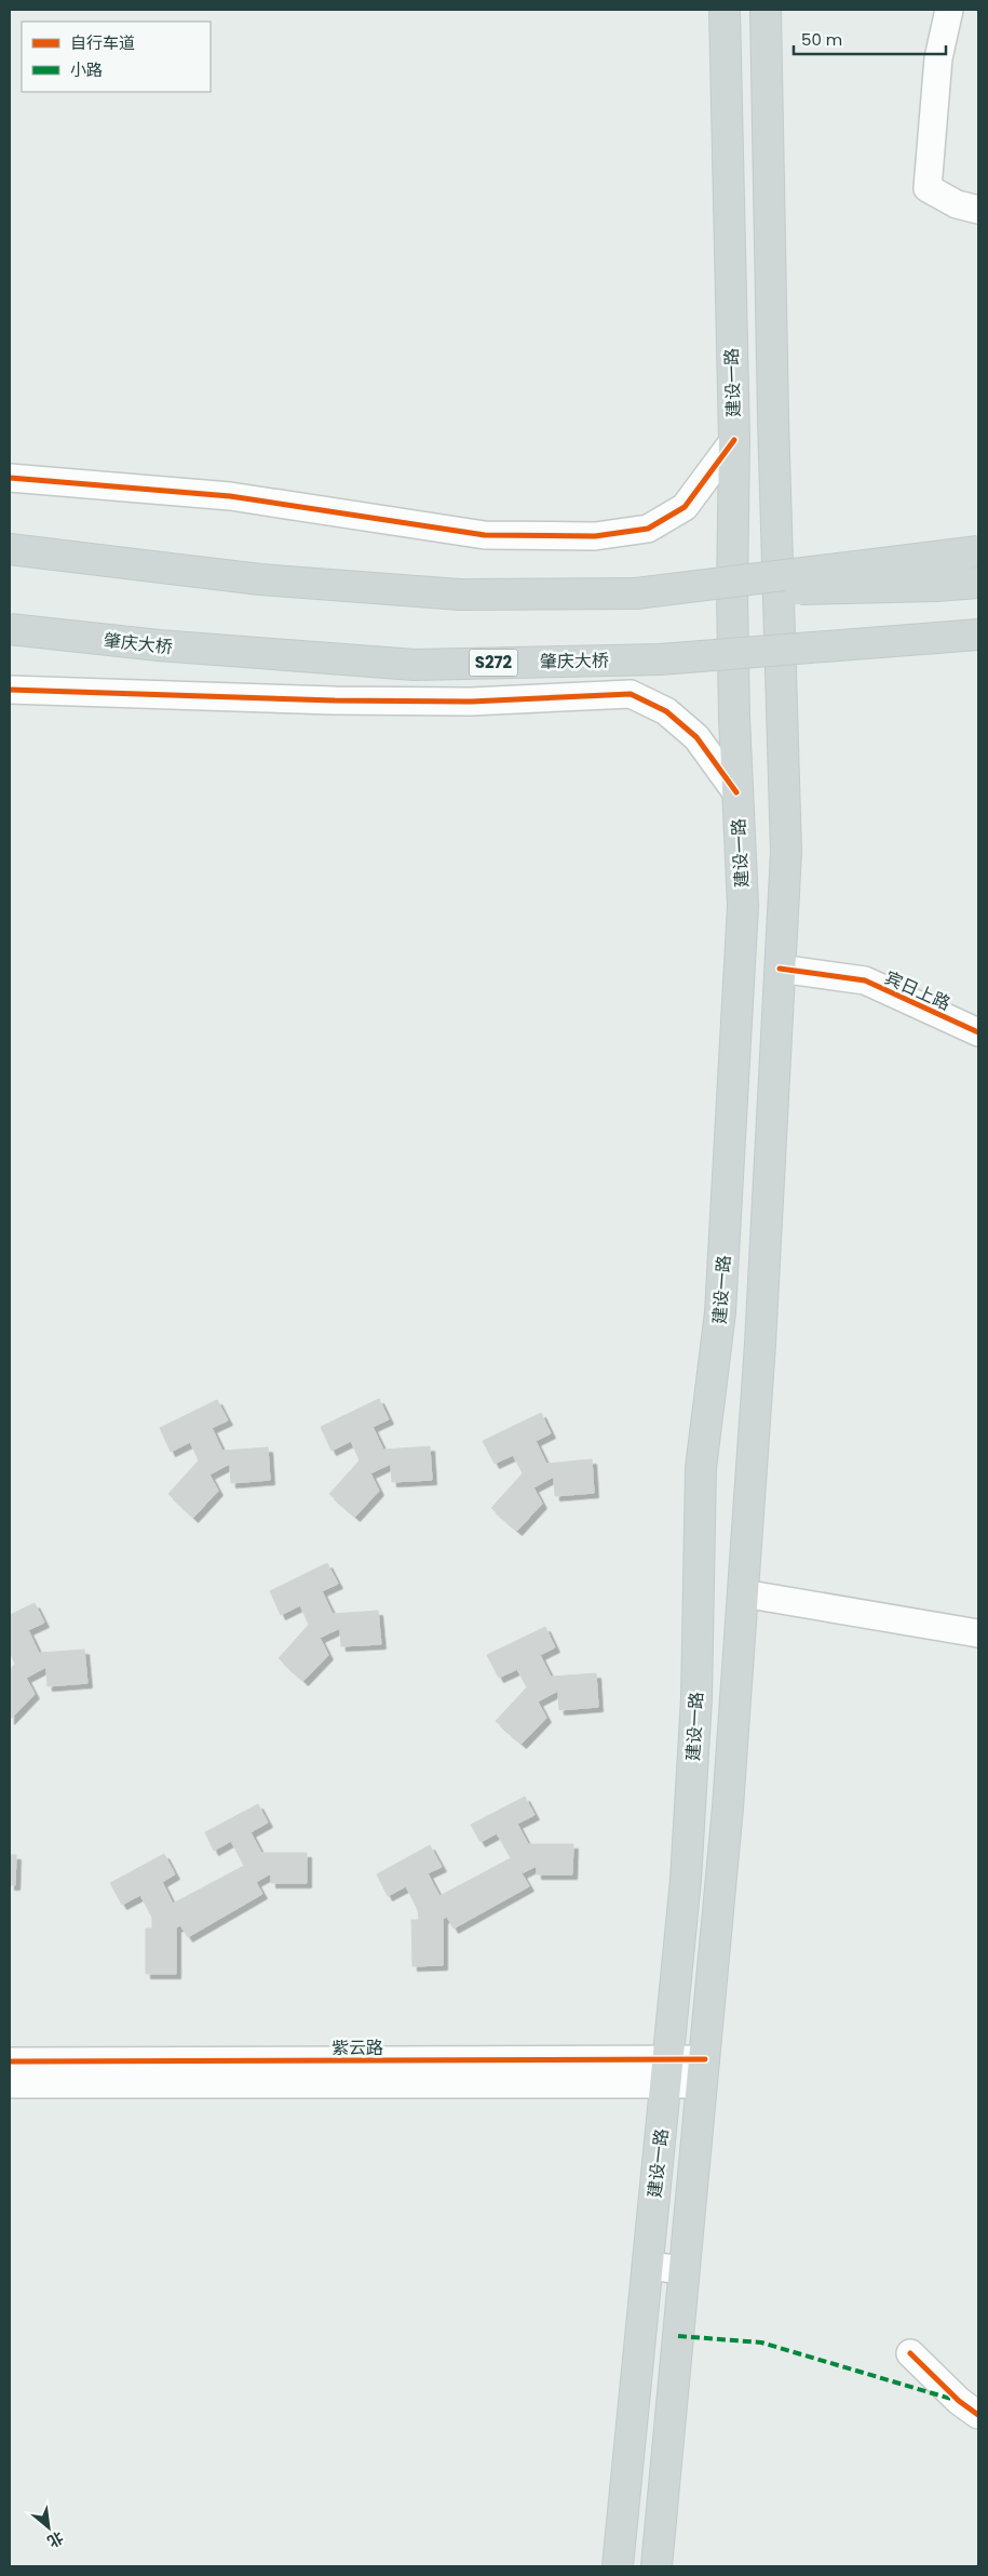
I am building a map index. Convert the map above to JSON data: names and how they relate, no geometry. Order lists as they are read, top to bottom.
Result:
{
  "streets": {
    "main road": ["建设一路", "肇庆大桥", "S272"],
    "street": ["宾日上路", "紫云路"]
  },
  "crossings": [
    ["建设一路", "宾日上路"],
    ["建设一路", "紫云路"]
  ],
  "legend": ["自行车道", "小路"],
  "scale_bar": "50 m",
  "north": "bottom right"
}
